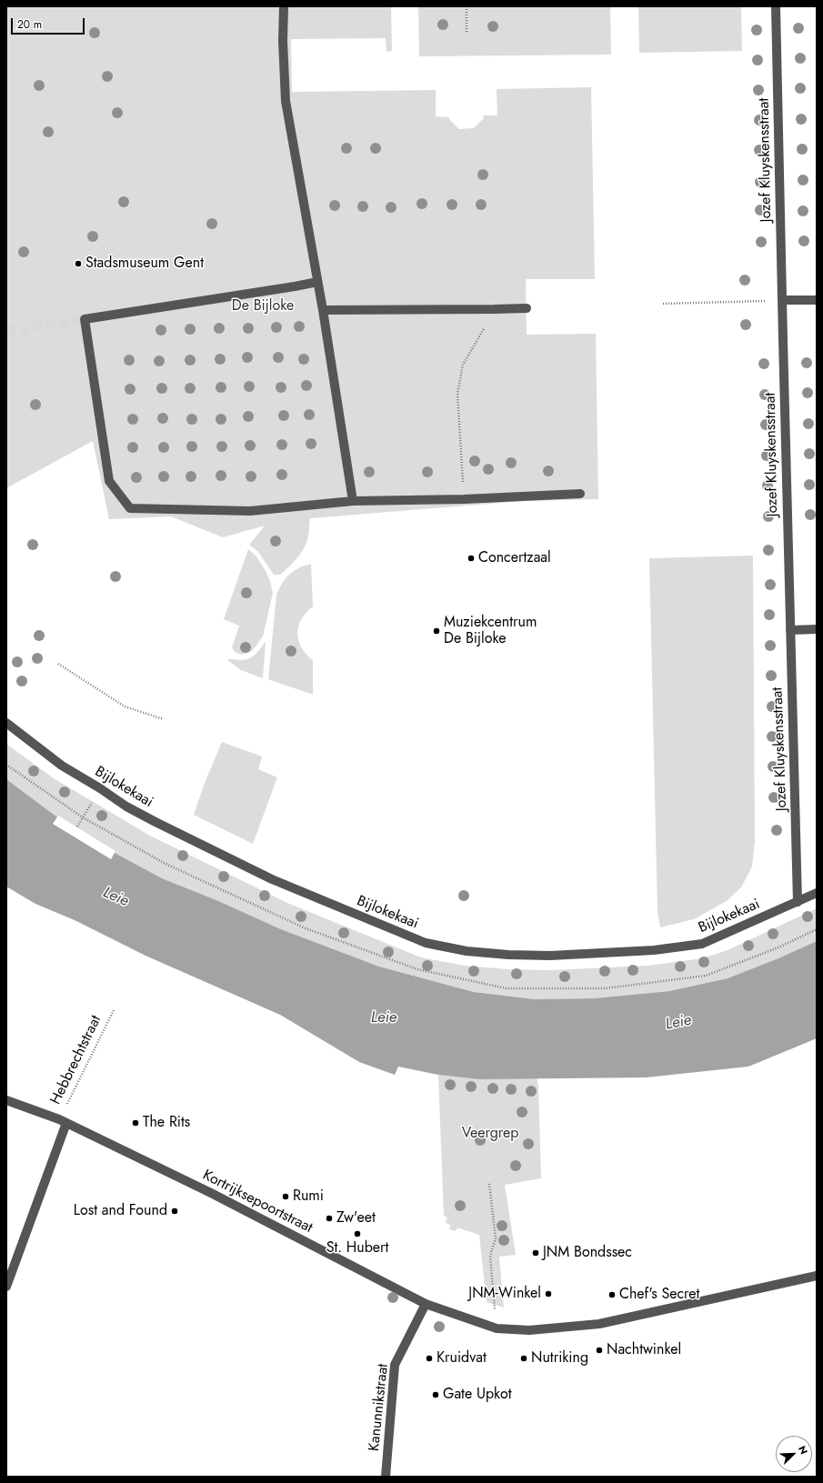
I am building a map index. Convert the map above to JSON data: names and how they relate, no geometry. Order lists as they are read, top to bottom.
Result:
{
  "streets": {
    "street": [
      "Jozef Kluyskensstraat",
      "Bijlokekaai",
      "Kortrijksepoortstraat",
      "Kanunnikstraat"
    ],
    "path": ["Hebbrechtstraat"]
  },
  "crossings": [
    ["Jozef Kluyskensstraat", "Bijlokekaai"],
    ["Hebbrechtstraat", "Kortrijksepoortstraat"],
    ["Kortrijksepoortstraat", "Kanunnikstraat"]
  ],
  "water": ["Leie"],
  "parks": ["De Bijloke", "Veergrep"],
  "places": [
    "Stadsmuseum Gent",
    "Concertzaal",
    "Muziekcentrum De Bijloke",
    "The Rits",
    "Rumi",
    "Lost and Found",
    "Zw'eet",
    "St. Hubert",
    "JNM Bondssec",
    "JNM-Winkel",
    "Chef's Secret",
    "Nachtwinkel",
    "Kruidvat",
    "Nutriking",
    "Gate Upkot"
  ],
  "scale_bar": "20 m",
  "north": "top right"
}
